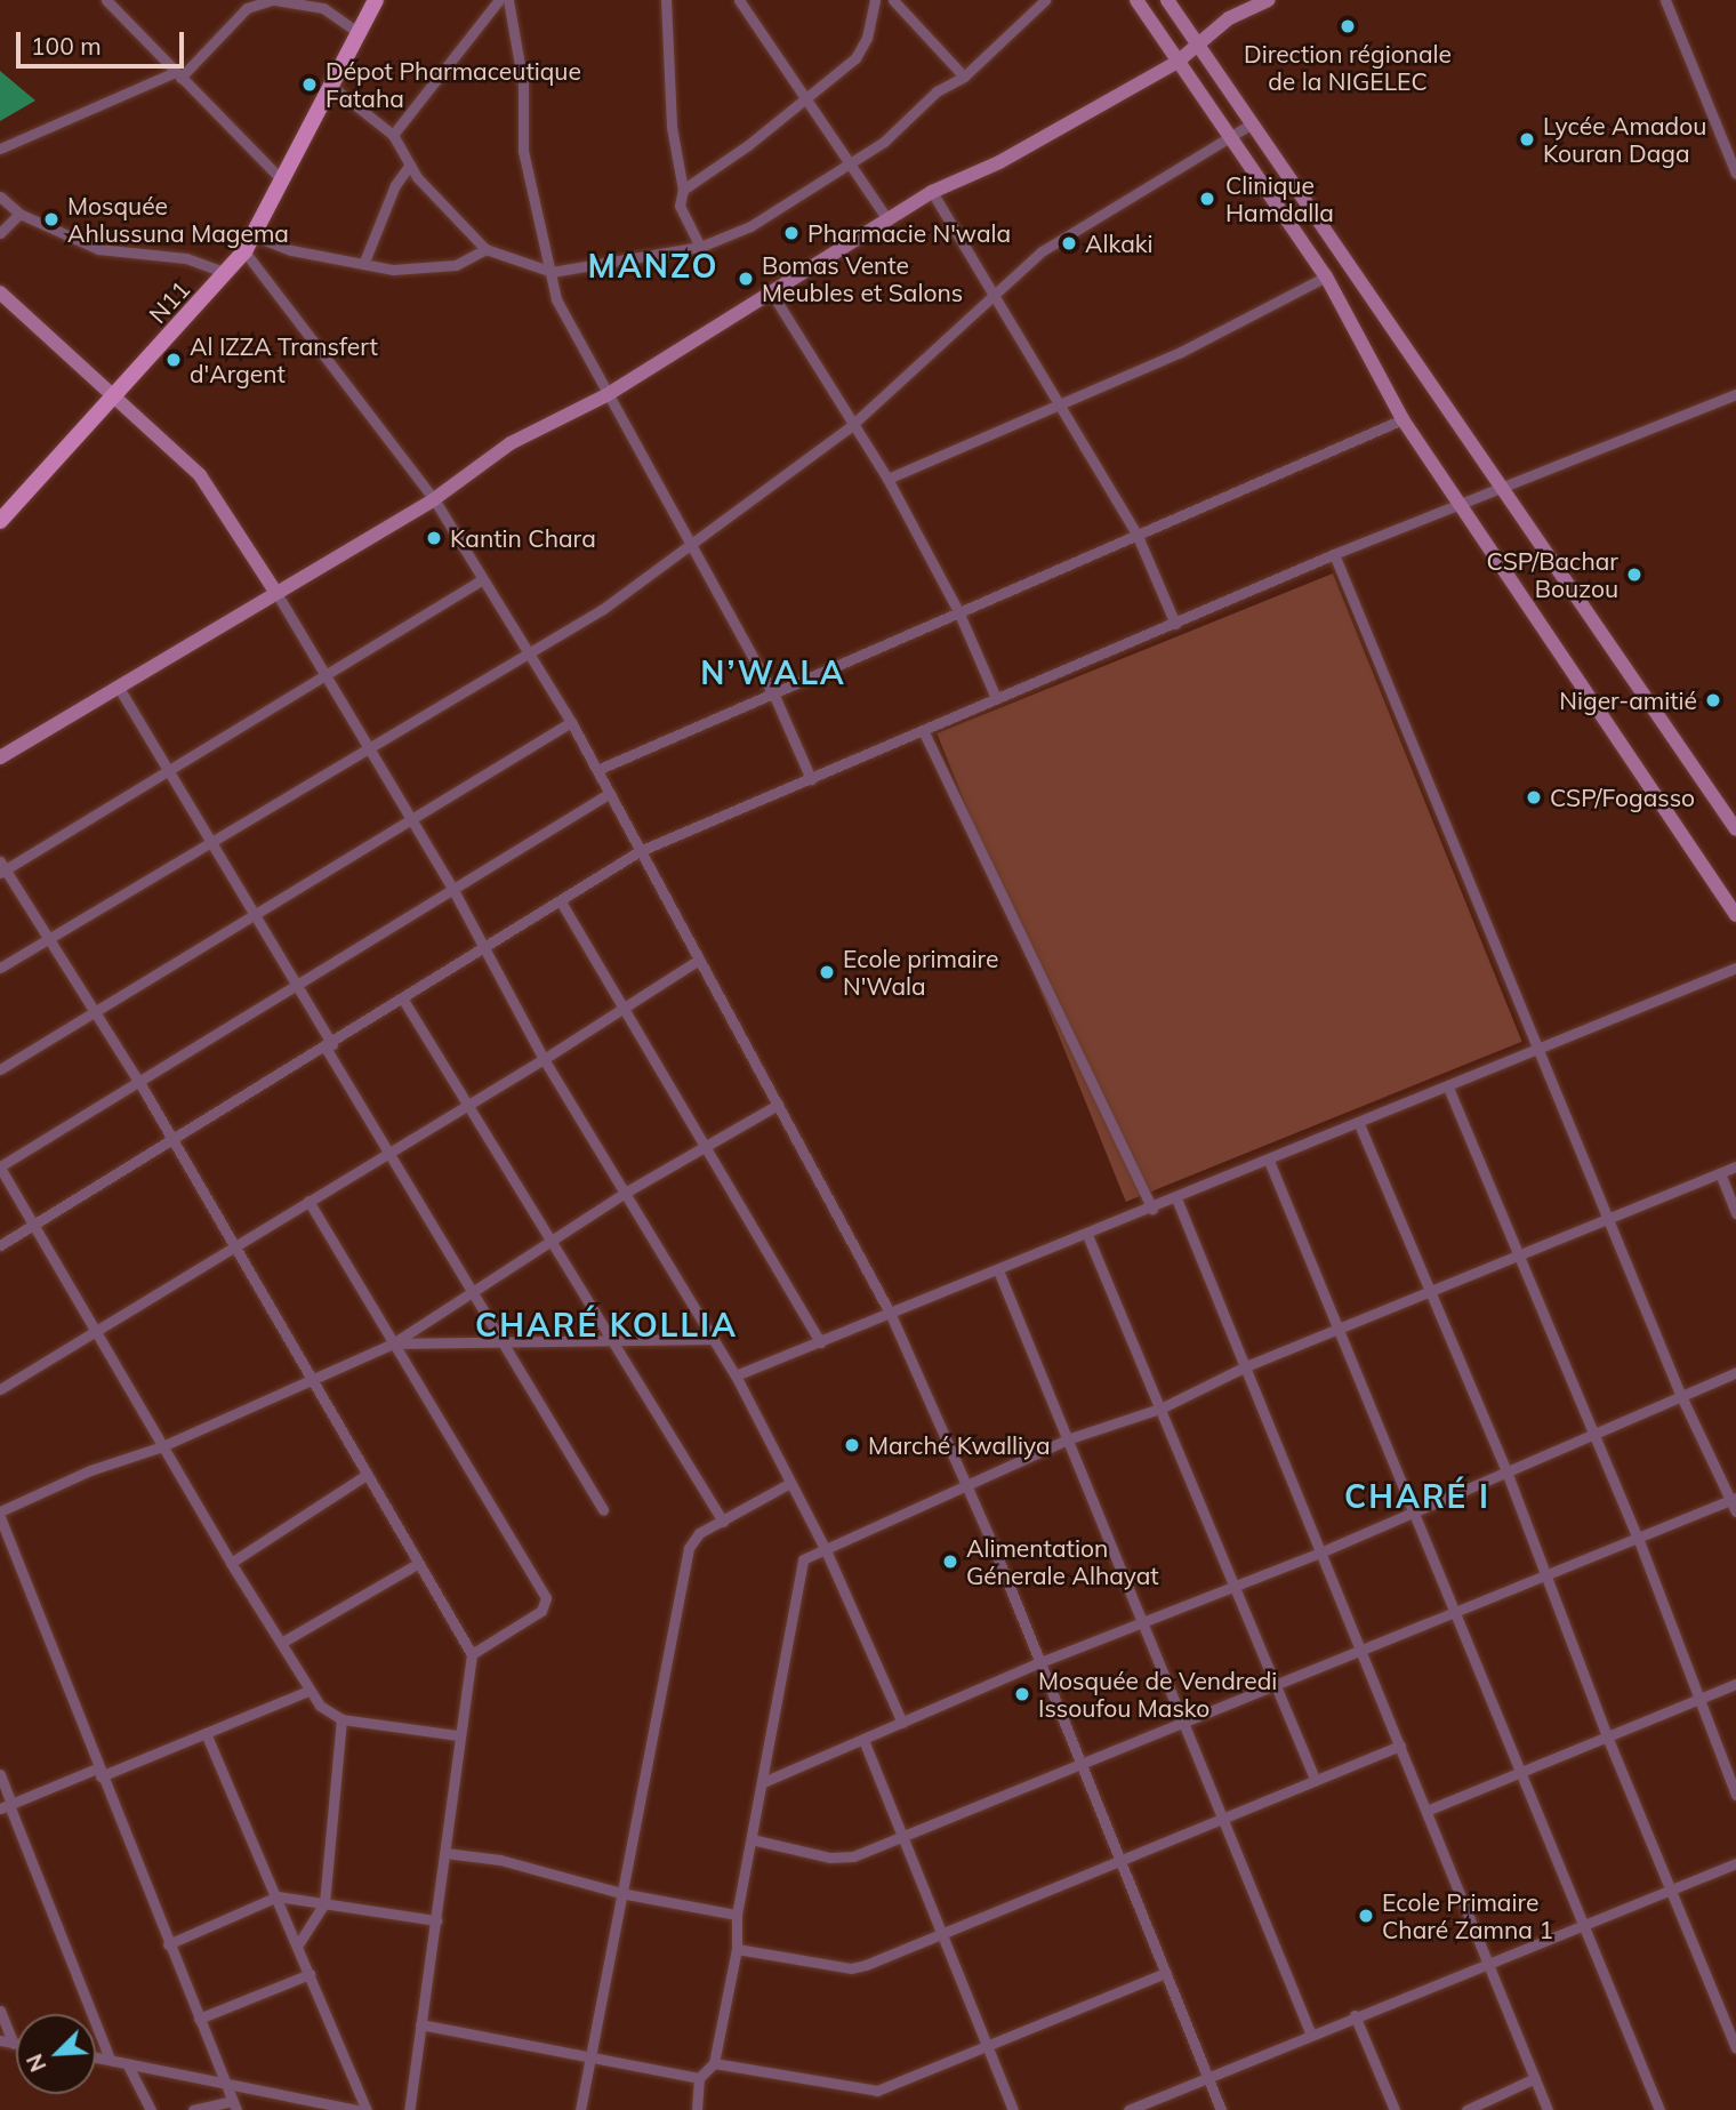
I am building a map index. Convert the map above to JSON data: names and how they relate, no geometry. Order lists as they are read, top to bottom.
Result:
{
  "streets": {
    "main road": ["N11"]
  },
  "districts": [
    "MANZO",
    "N’WALA",
    "CHARÉ KOLLIA",
    "CHARÉ I"
  ],
  "places": [
    "Direction régionale de la NIGELEC",
    "Dépot Pharmaceutique Fataha",
    "Lycée Amadou Kouran Daga",
    "Clinique Hamdalla",
    "Mosquée Ahlussuna Magema",
    "Pharmacie N'wala",
    "Alkaki",
    "Bomas Vente Meubles et Salons",
    "Al IZZA Transfert d'Argent",
    "Kantin Chara",
    "CSP/Bachar Bouzou",
    "Niger-amitié",
    "CSP/Fogasso",
    "Ecole primaire N'Wala",
    "Marché Kwalliya",
    "Alimentation Génerale Alhayat",
    "Mosquée de Vendredi Issoufou Masko",
    "Ecole Primaire Charé Zamna 1"
  ],
  "scale_bar": "100 m",
  "north": "bottom left"
}
